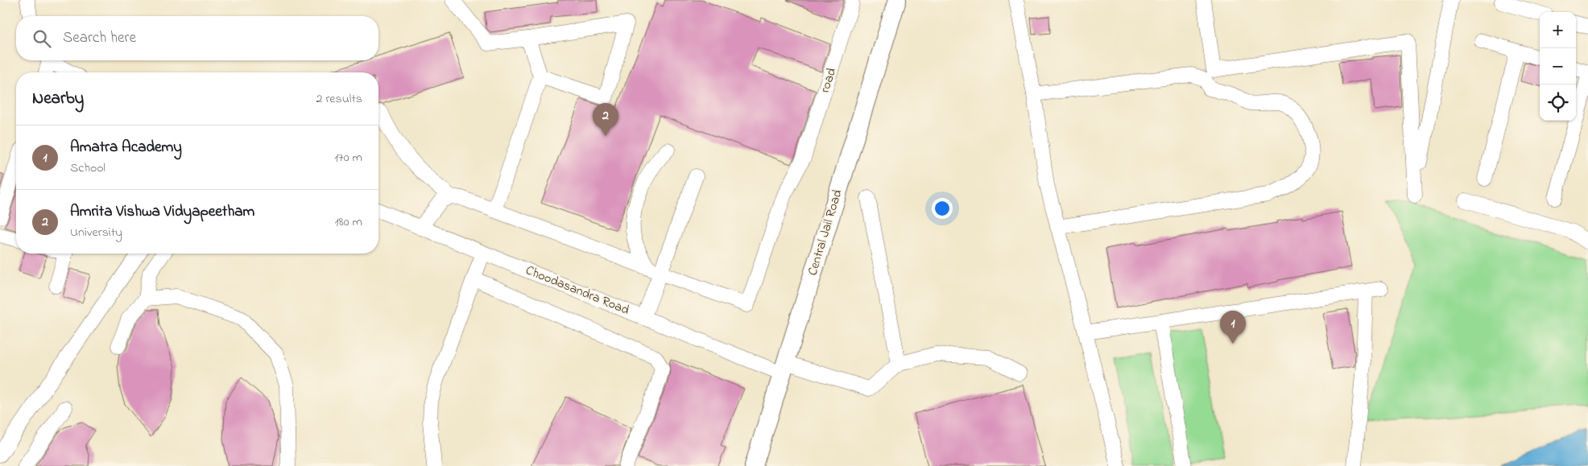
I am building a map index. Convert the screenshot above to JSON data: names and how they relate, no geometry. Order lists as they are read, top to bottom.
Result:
{
  "streets": {
    "main road": ["Central Jail Road"],
    "street": ["road", "Choodasandra Road"]
  },
  "crossings": [
    ["Central Jail Road", "Choodasandra Road"]
  ],
  "page": {
    "map_buttons": ["+", "−"],
    "search": "Search here",
    "heading": ["Nearby", "2 results"],
    "pins": ["2", "1"],
    "list": [
      {
        "mark": "1",
        "name": "Amatra Academy",
        "note": "School",
        "value": "170 m"
      },
      {
        "mark": "2",
        "name": "Amrita Vishwa Vidyapeetham",
        "note": "University",
        "value": "180 m"
      }
    ]
  }
}
